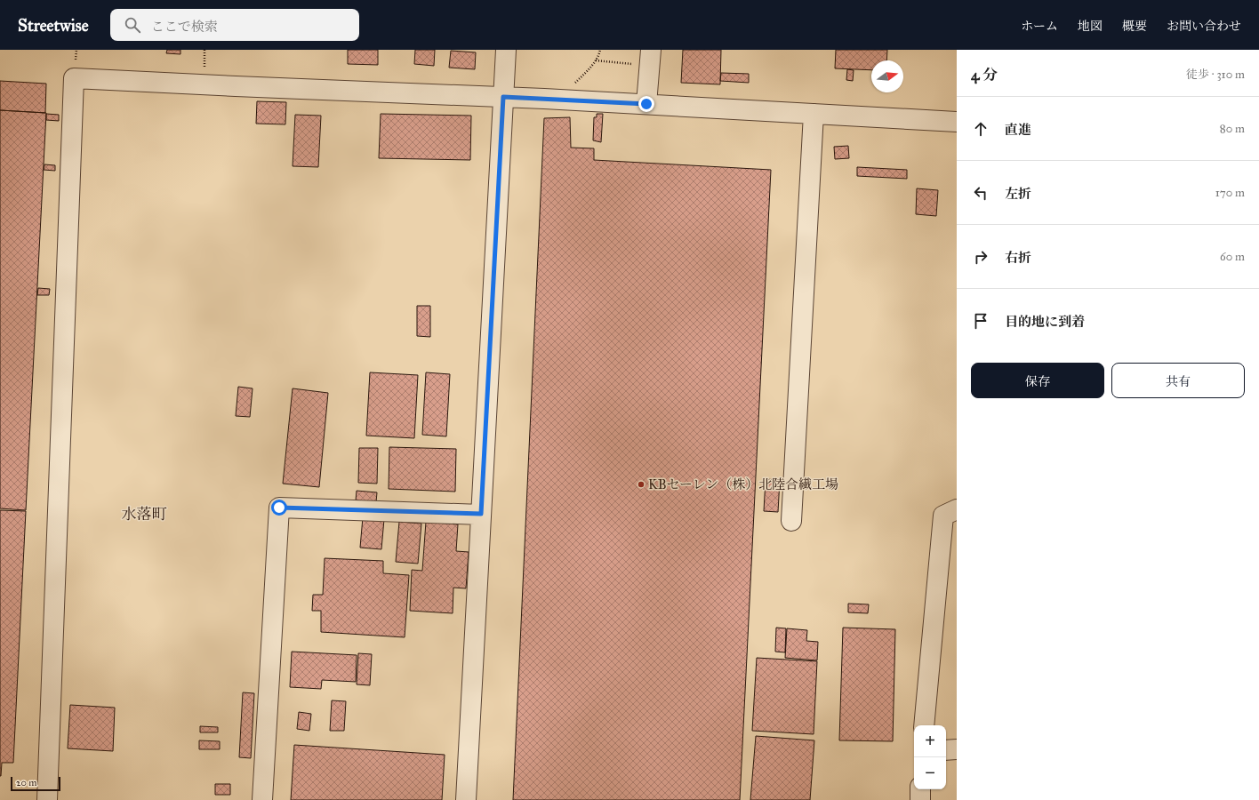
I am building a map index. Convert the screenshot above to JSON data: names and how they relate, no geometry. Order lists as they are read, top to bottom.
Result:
{
  "districts": ["水落町"],
  "places": ["KBセーレン（株）北陸合繊工場"],
  "scale_bar": "20 m",
  "north": "right",
  "page": {
    "header": "Streetwise",
    "search": "ここで検索",
    "nav": [
      "ホーム",
      "地図",
      "概要",
      "お問い合わせ"
    ],
    "heading": ["4 分", "徒歩 · 310 m"],
    "list": [
      ["直進", "80 m"],
      ["左折", "170 m"],
      ["右折", "60 m"],
      "目的地に到着"
    ],
    "buttons": ["保存", "共有"],
    "map_buttons": ["+", "−"],
    "scale": "20 m"
  }
}
